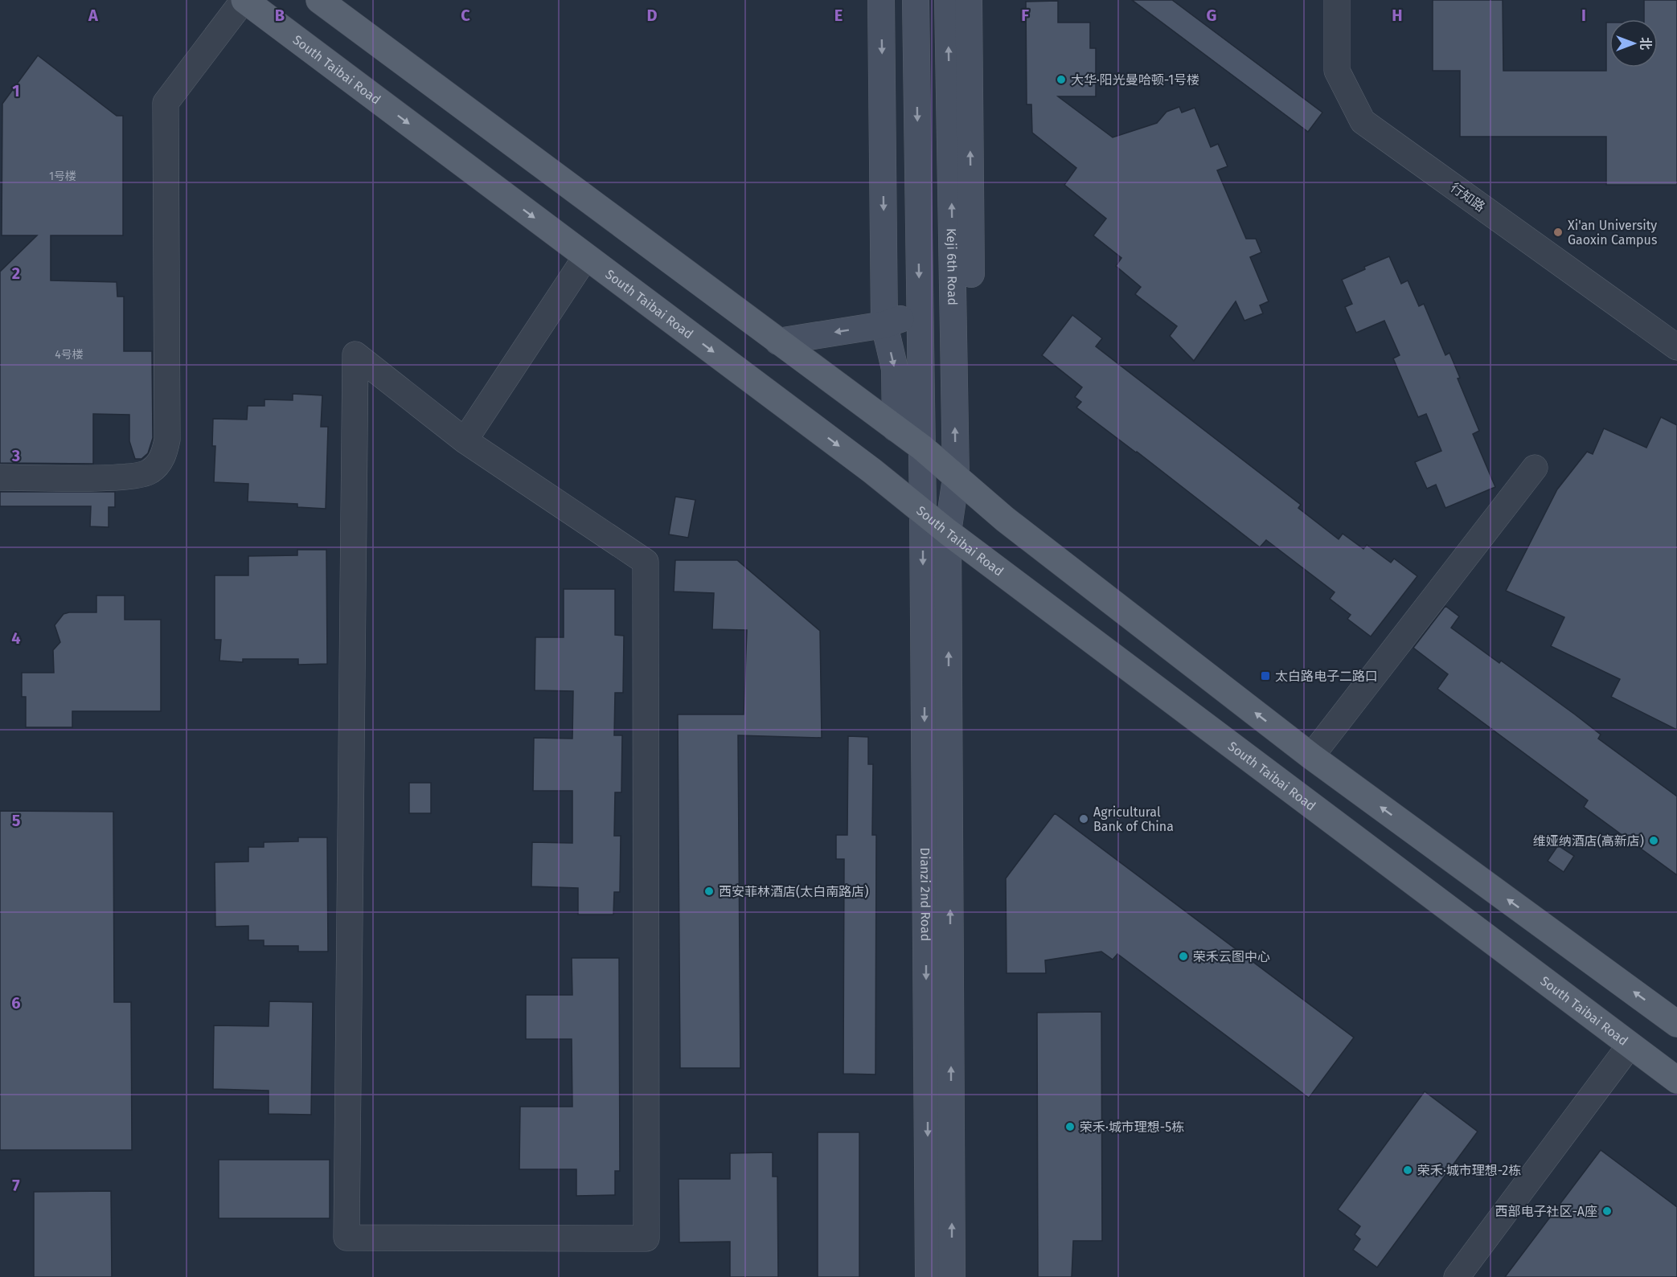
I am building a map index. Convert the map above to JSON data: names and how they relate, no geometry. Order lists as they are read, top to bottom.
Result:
{
  "streets": {
    "main road": ["South Taibai Road", "Keji 6th Road", "Dianzi 2nd Road"],
    "street": ["行知路"]
  },
  "crossings": [
    ["South Taibai Road", "Keji 6th Road"],
    ["South Taibai Road", "Dianzi 2nd Road"],
    ["Keji 6th Road", "Dianzi 2nd Road"]
  ],
  "places": {
    "other": [
      "大华·阳光曼哈顿-1号楼",
      "Xi'an University Gaoxin Campus",
      "Agricultural Bank of China",
      "维娅纳酒店(高新店)",
      "西安菲林酒店(太白南路店)",
      "荣禾云图中心",
      "荣禾·城市理想-5栋",
      "荣禾·城市理想-2栋",
      "西部电子社区-A座"
    ],
    "transit": ["太白路电子二路口"]
  },
  "house_numbers": ["1号楼", "4号楼"],
  "north": "right",
  "grid": {
    "columns": [
      "A",
      "B",
      "C",
      "D",
      "E",
      "F",
      "G",
      "H",
      "I"
    ],
    "rows": [
      "1",
      "2",
      "3",
      "4",
      "5",
      "6",
      "7"
    ]
  }
}
